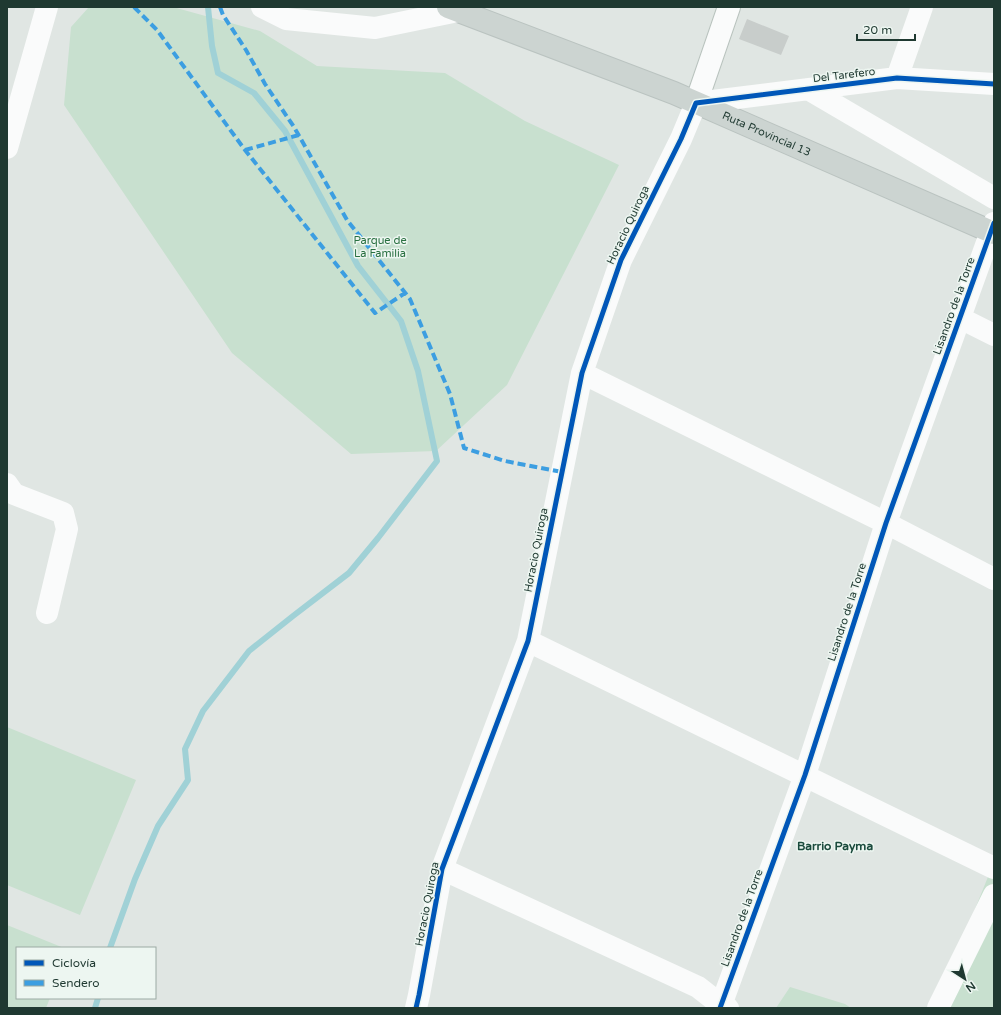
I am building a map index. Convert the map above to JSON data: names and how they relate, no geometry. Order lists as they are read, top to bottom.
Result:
{
  "streets": {
    "main road": ["Ruta Provincial 13"],
    "street": ["Del Tarefero", "Horacio Quiroga", "Lisandro de la Torre"]
  },
  "crossings": [
    ["Del Tarefero", "Ruta Provincial 13"],
    ["Del Tarefero", "Horacio Quiroga"],
    ["Ruta Provincial 13", "Horacio Quiroga"],
    ["Ruta Provincial 13", "Lisandro de la Torre"]
  ],
  "districts": ["Barrio Payma"],
  "parks": ["Parque de La Familia"],
  "legend": ["Ciclovía", "Sendero"],
  "scale_bar": "20 m",
  "north": "bottom right"
}
